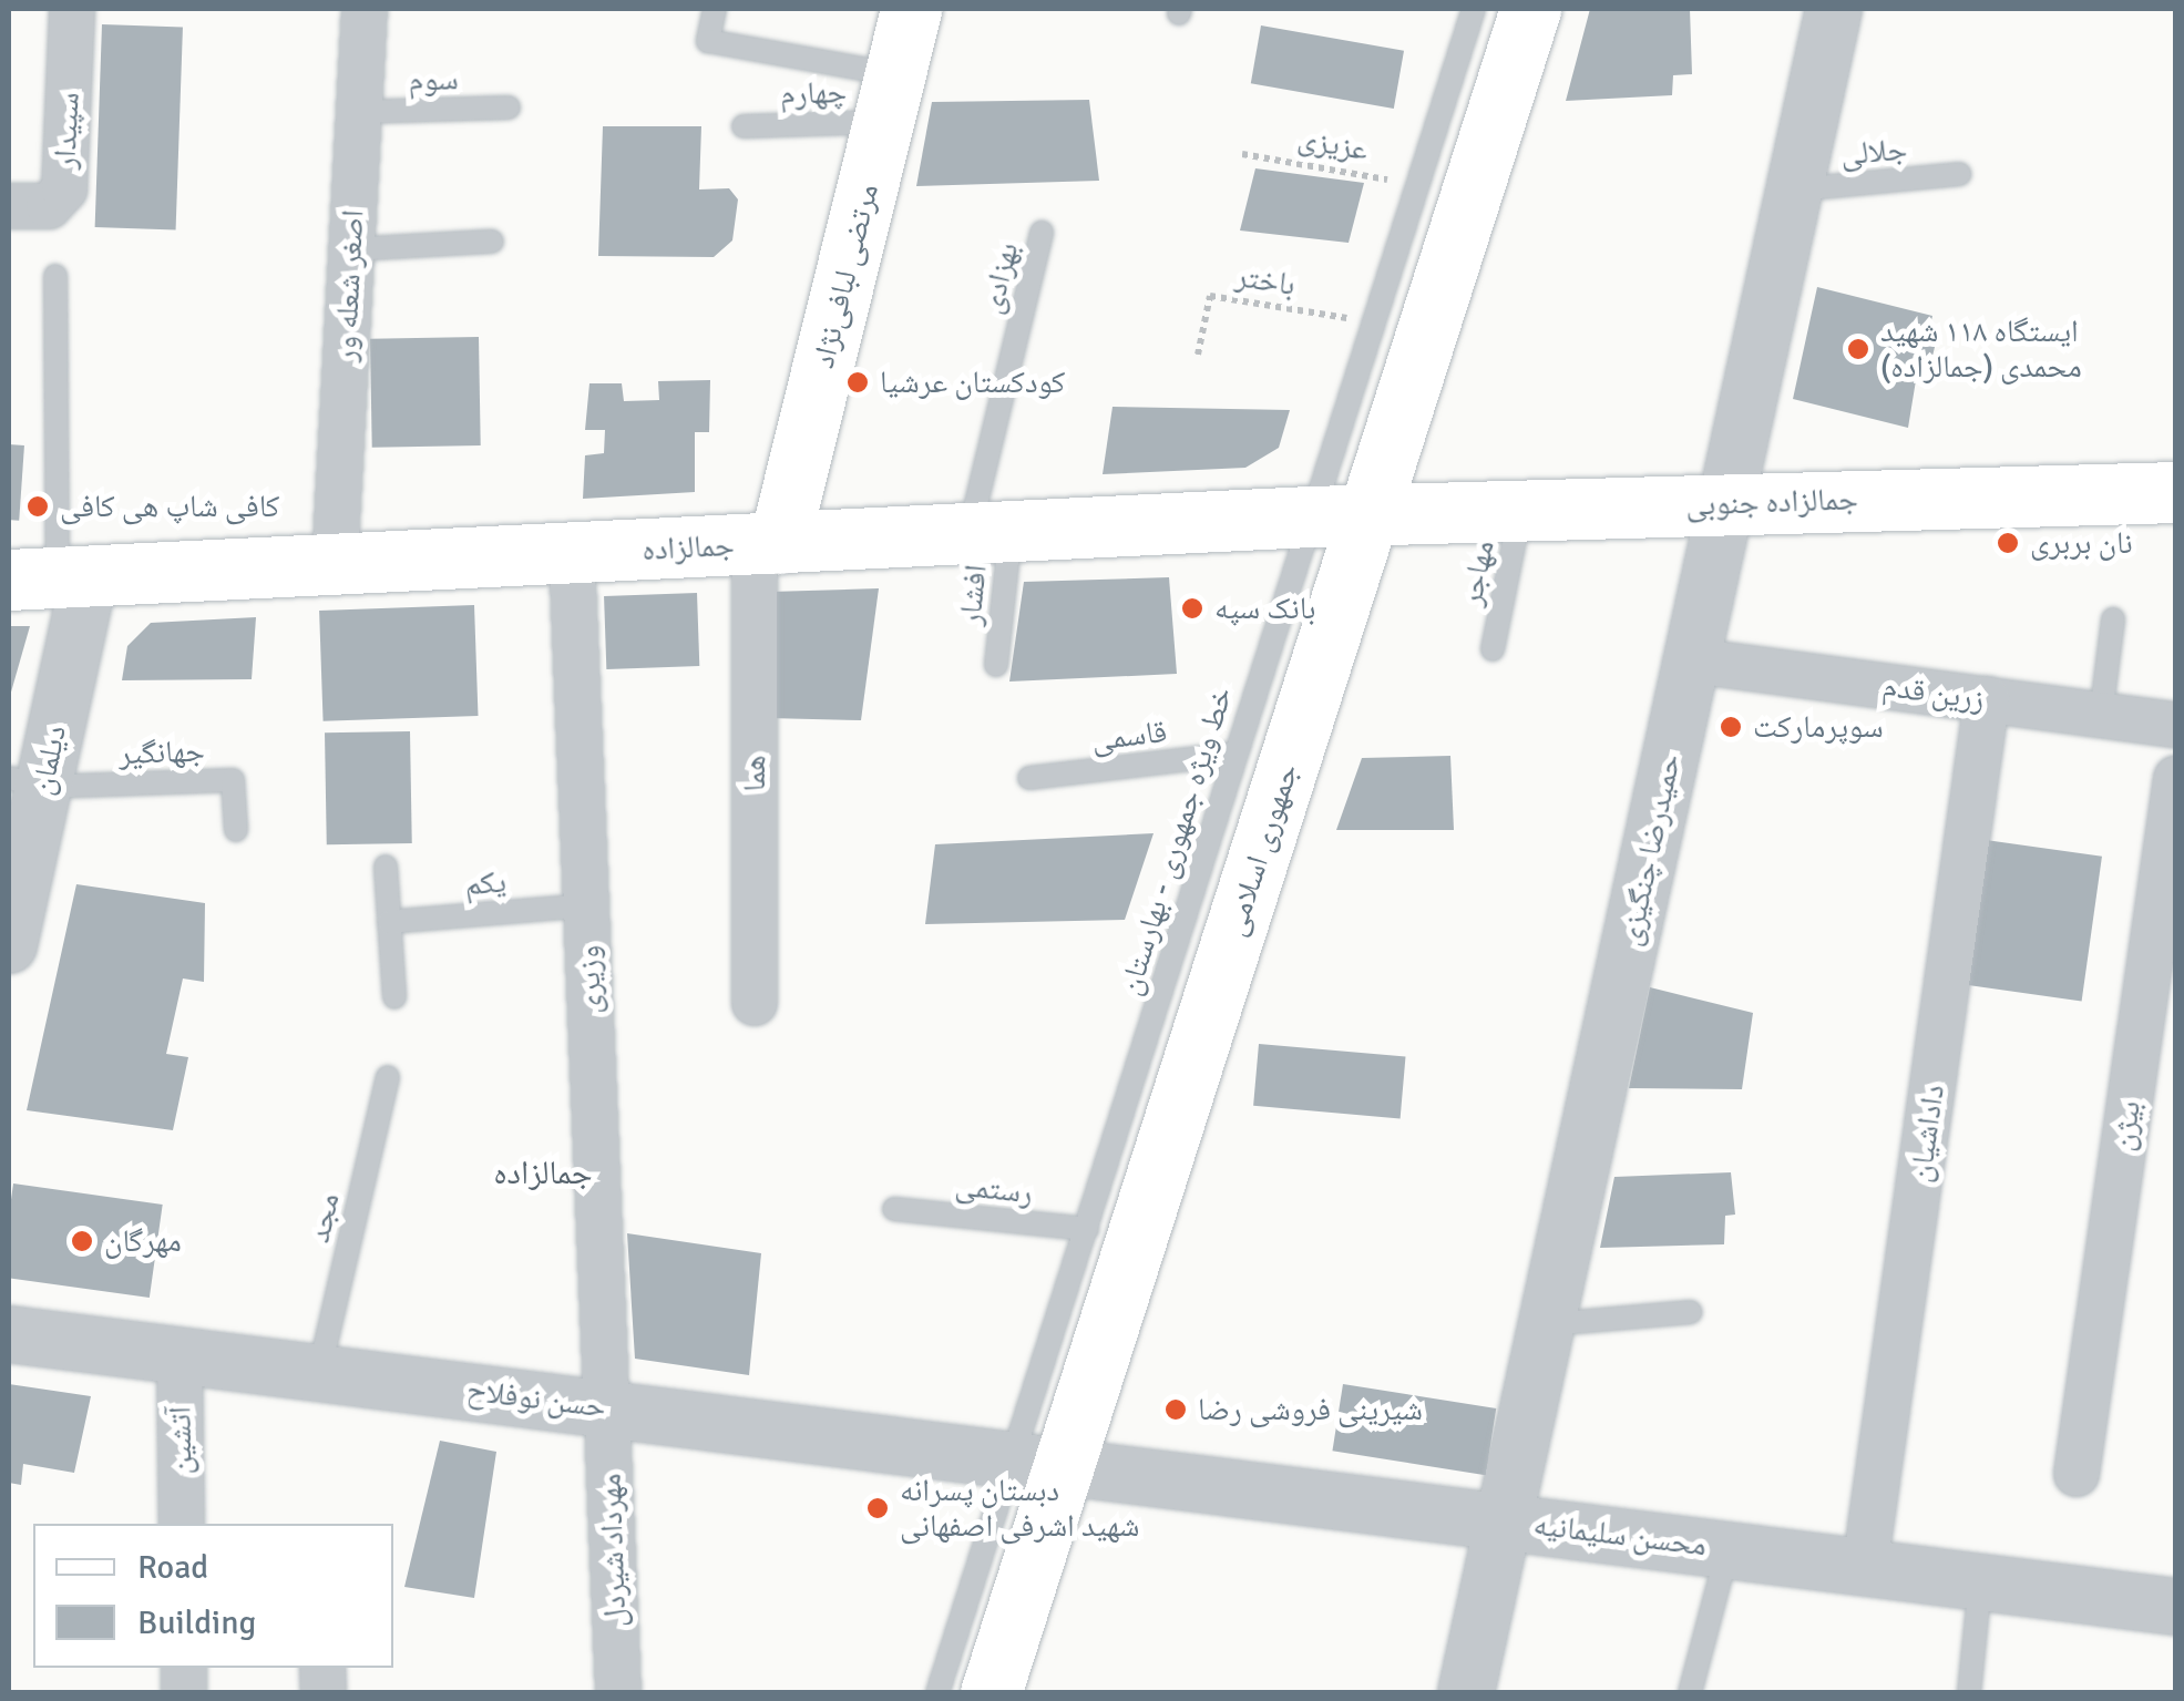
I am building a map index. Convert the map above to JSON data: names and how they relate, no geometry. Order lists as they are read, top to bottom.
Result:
{
  "streets": {
    "main road": [
      "مرتضی لبافی‌نژاد",
      "جمالزاده جنوبی",
      "جمالزاده",
      "جمهوری اسلامی"
    ],
    "street": [
      "سپیدار",
      "اصغر شعله ور",
      "زرین قدم",
      "دیلمان",
      "هما",
      "حمیدرضا چنگیزی",
      "وزیری",
      "بیژن",
      "داداشیان",
      "حسن نوفلاح",
      "آتشین",
      "محسن سلیمانیه",
      "مهرداد شیردل"
    ],
    "lane": [
      "سوم",
      "چهارم",
      "جلالی",
      "بهزادی",
      "مهاجر",
      "افشار",
      "قاسمی",
      "جهانگیر",
      "خط ویژه جمهوری - بهارستان",
      "یکم",
      "رستمی",
      "مجد"
    ],
    "path": ["عزیزی", "باختر"]
  },
  "crossings": [
    ["سوم", "اصغر شعله ور"],
    ["چهارم", "مرتضی لبافی‌نژاد"],
    ["عزیزی", "خط ویژه جمهوری - بهارستان"],
    ["جلالی", "حمیدرضا چنگیزی"],
    ["مرتضی لبافی‌نژاد", "جمالزاده"],
    ["مرتضی لبافی‌نژاد", "هما"],
    ["بهزادی", "جمالزاده"],
    ["بهزادی", "افشار"],
    ["باختر", "خط ویژه جمهوری - بهارستان"],
    ["اصغر شعله ور", "جمالزاده"],
    ["جمالزاده جنوبی", "جمالزاده"],
    ["جمالزاده جنوبی", "مهاجر"],
    ["جمالزاده جنوبی", "خط ویژه جمهوری - بهارستان"],
    ["جمالزاده جنوبی", "جمهوری اسلامی"],
    ["جمالزاده جنوبی", "حمیدرضا چنگیزی"],
    ["جمالزاده", "افشار"],
    ["جمالزاده", "دیلمان"],
    ["جمالزاده", "هما"],
    ["جمالزاده", "خط ویژه جمهوری - بهارستان"],
    ["جمالزاده", "جمهوری اسلامی"],
    ["جمالزاده", "وزیری"],
    ["زرین قدم", "حمیدرضا چنگیزی"],
    ["زرین قدم", "داداشیان"],
    ["قاسمی", "خط ویژه جمهوری - بهارستان"],
    ["جهانگیر", "دیلمان"],
    ["خط ویژه جمهوری - بهارستان", "جمهوری اسلامی"],
    ["خط ویژه جمهوری - بهارستان", "رستمی"],
    ["خط ویژه جمهوری - بهارستان", "حسن نوفلاح"],
    ["خط ویژه جمهوری - بهارستان", "محسن سلیمانیه"],
    ["جمهوری اسلامی", "حسن نوفلاح"],
    ["جمهوری اسلامی", "محسن سلیمانیه"],
    ["حمیدرضا چنگیزی", "محسن سلیمانیه"],
    ["یکم", "وزیری"],
    ["وزیری", "حسن نوفلاح"],
    ["وزیری", "مهرداد شیردل"],
    ["داداشیان", "محسن سلیمانیه"],
    ["مجد", "حسن نوفلاح"],
    ["حسن نوفلاح", "آتشین"],
    ["حسن نوفلاح", "محسن سلیمانیه"],
    ["حسن نوفلاح", "مهرداد شیردل"]
  ],
  "districts": ["جمالزاده"],
  "places": [
    "ایستگاه ۱۱۸ شهید محمدی (جمالزاده)",
    "کودکستان عرشیا",
    "کافی شاپ هی کافی",
    "نان بربری",
    "بانک سپه",
    "سوپرمارکت",
    "مهرگان",
    "شیرینی فروشی رضا",
    "دبستان پسرانه شهید اشرفی اصفهانی"
  ],
  "legend": ["Road", "Building"]
}
